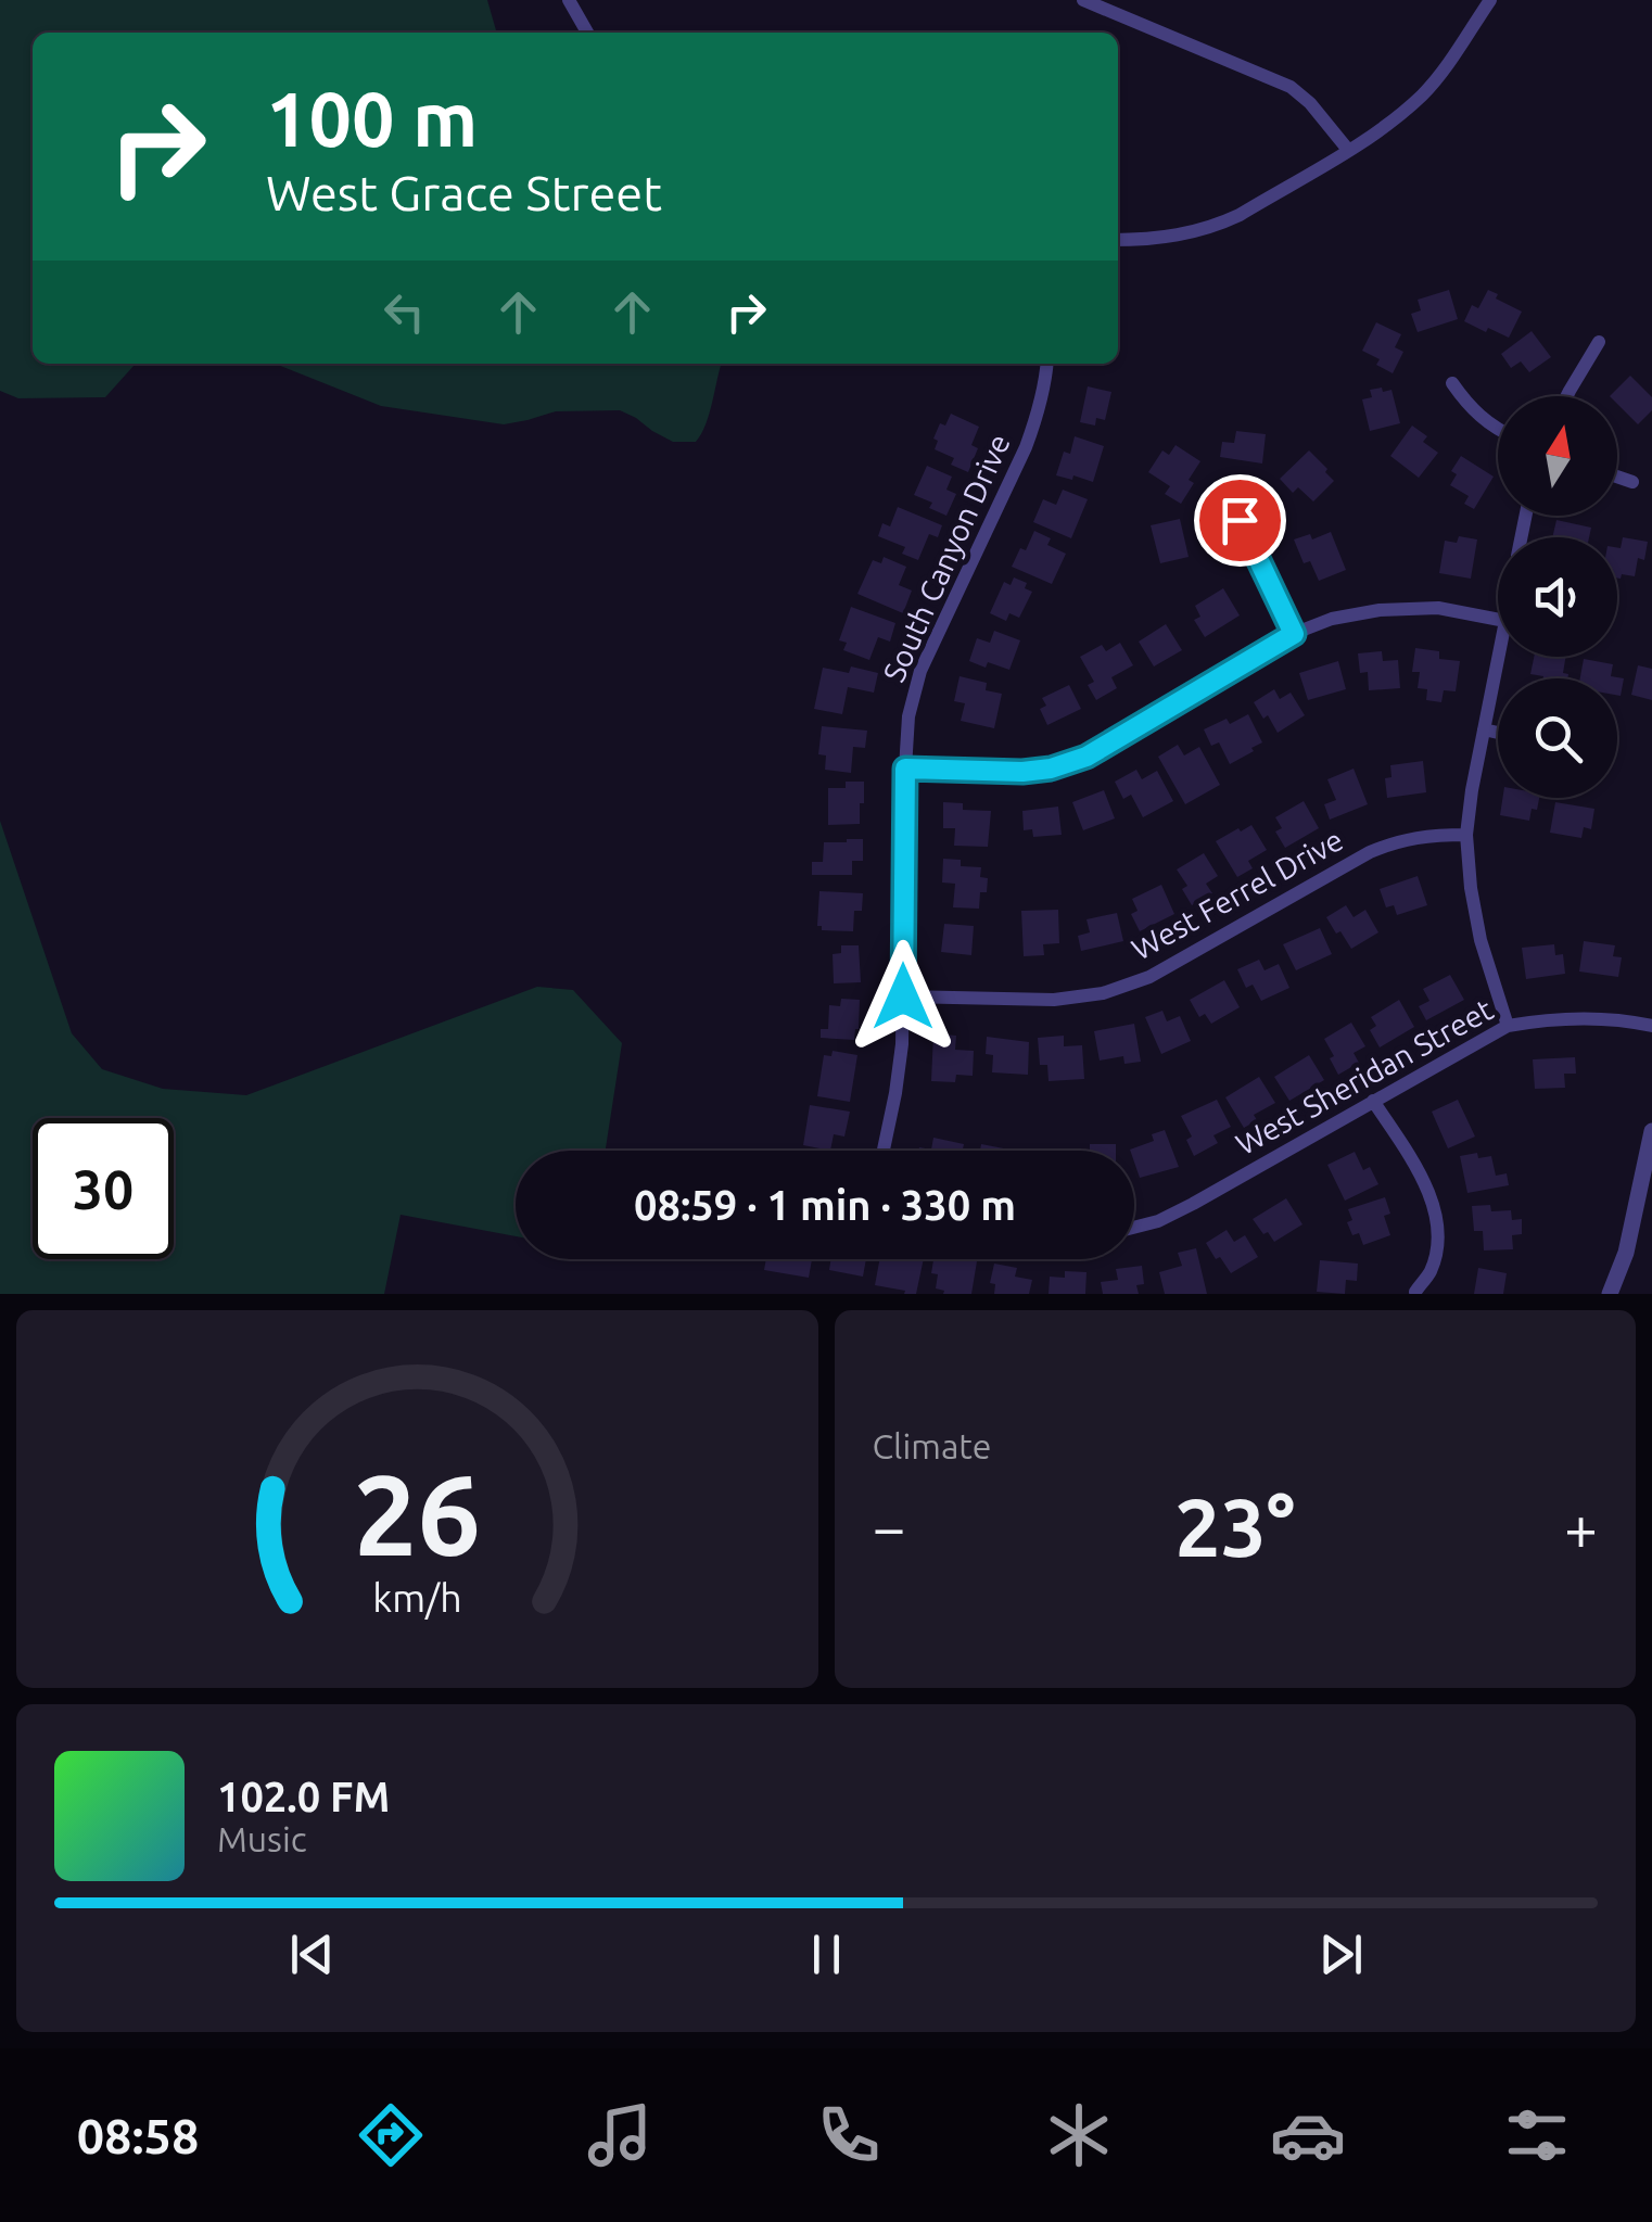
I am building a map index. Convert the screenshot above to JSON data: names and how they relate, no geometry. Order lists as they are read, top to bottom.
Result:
{
  "streets": {
    "street": ["South Canyon Drive", "West Ferrel Drive", "West Sheridan Street"]
  },
  "crossings": [
    ["South Canyon Drive", "West Ferrel Drive"]
  ],
  "north": "top",
  "page": {
    "turn": ["100 m", "West Grace Street"],
    "limit": "30",
    "trip": "08:59 · 1 min · 330 m",
    "tile": "Climate",
    "heat": ["−", "23°", "+"],
    "song": ["102.0 FM", "Music"],
    "tabs": "08:58",
    "gauge": ["26", "km/h"]
  }
}
